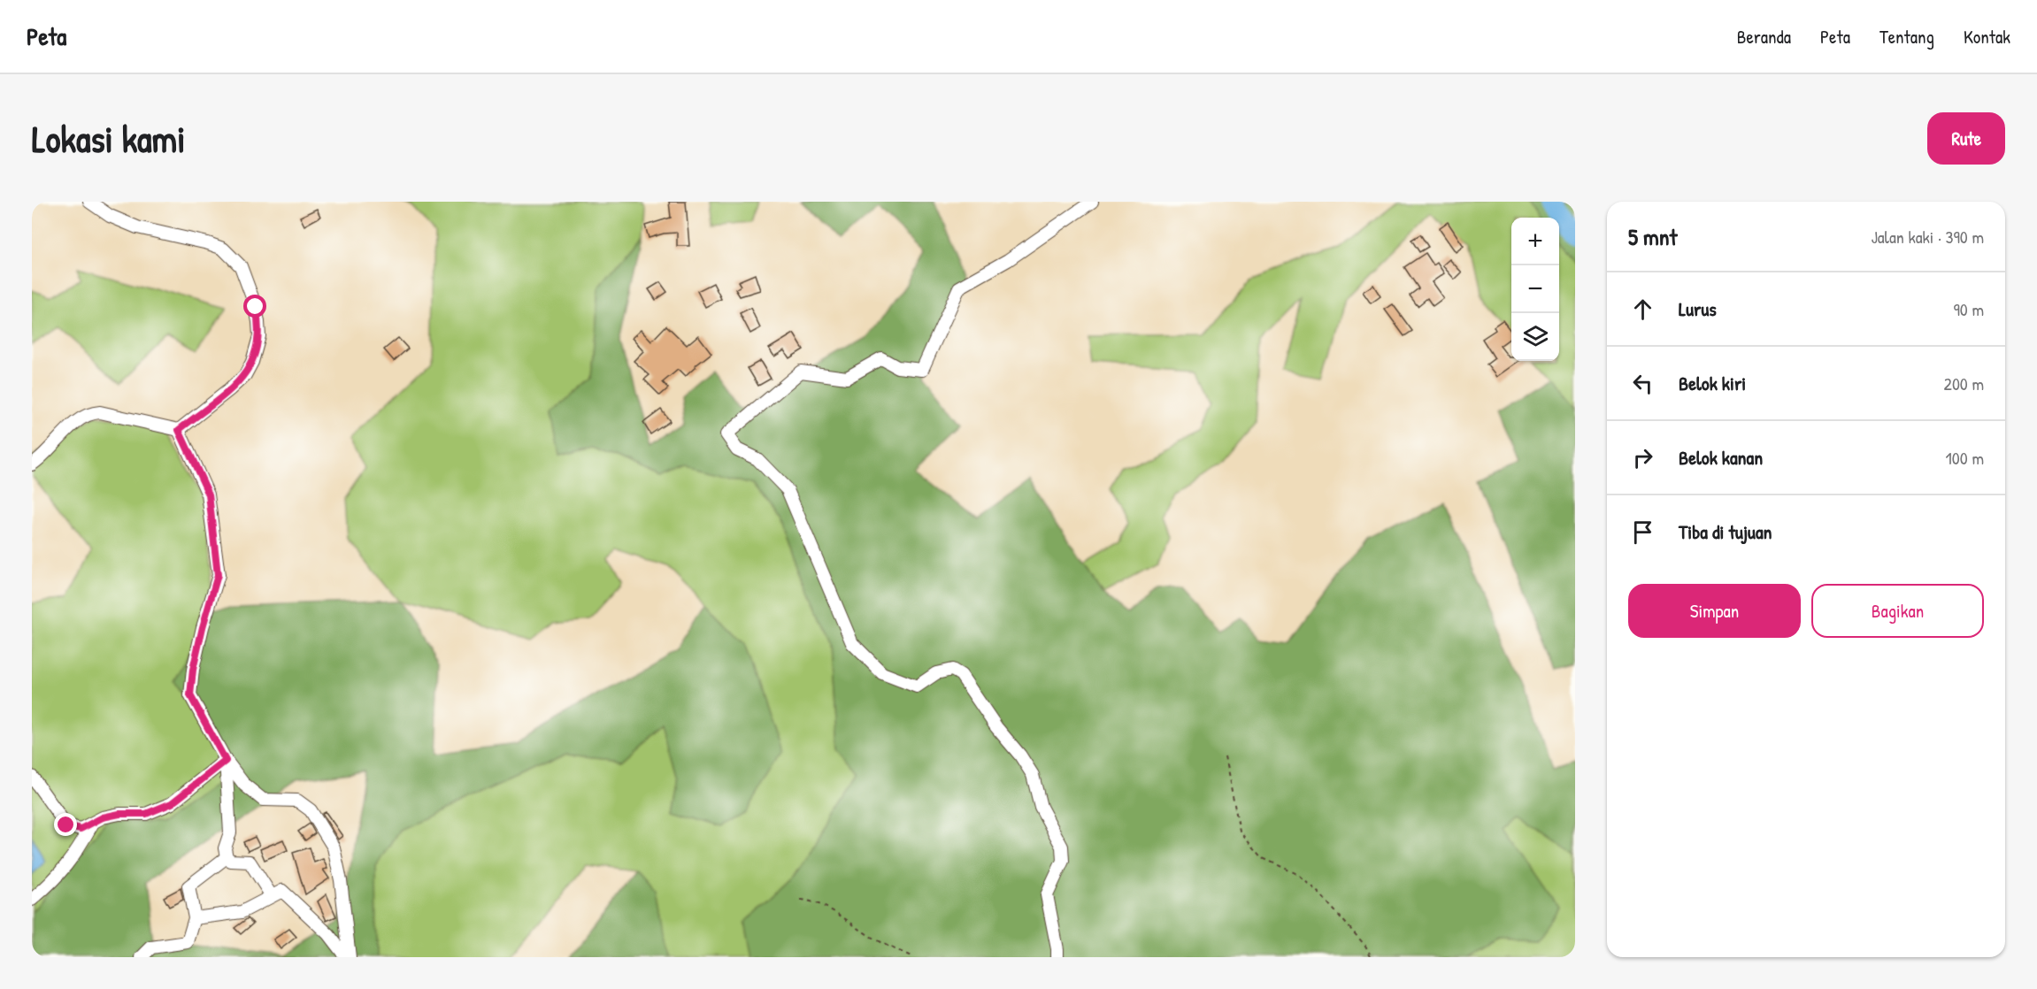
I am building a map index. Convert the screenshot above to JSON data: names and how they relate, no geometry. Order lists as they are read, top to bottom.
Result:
{
  "page": {
    "header": "Peta",
    "nav": [
      "Beranda",
      "Peta",
      "Tentang",
      "Kontak"
    ],
    "buttons": [
      "Rute",
      ["Simpan", "Bagikan"]
    ],
    "title": "Lokasi kami",
    "heading": ["5 mnt", "Jalan kaki · 390 m"],
    "map_buttons": ["+", "−"],
    "list": [
      ["Lurus", "90 m"],
      ["Belok kiri", "200 m"],
      ["Belok kanan", "100 m"],
      "Tiba di tujuan"
    ]
  }
}
